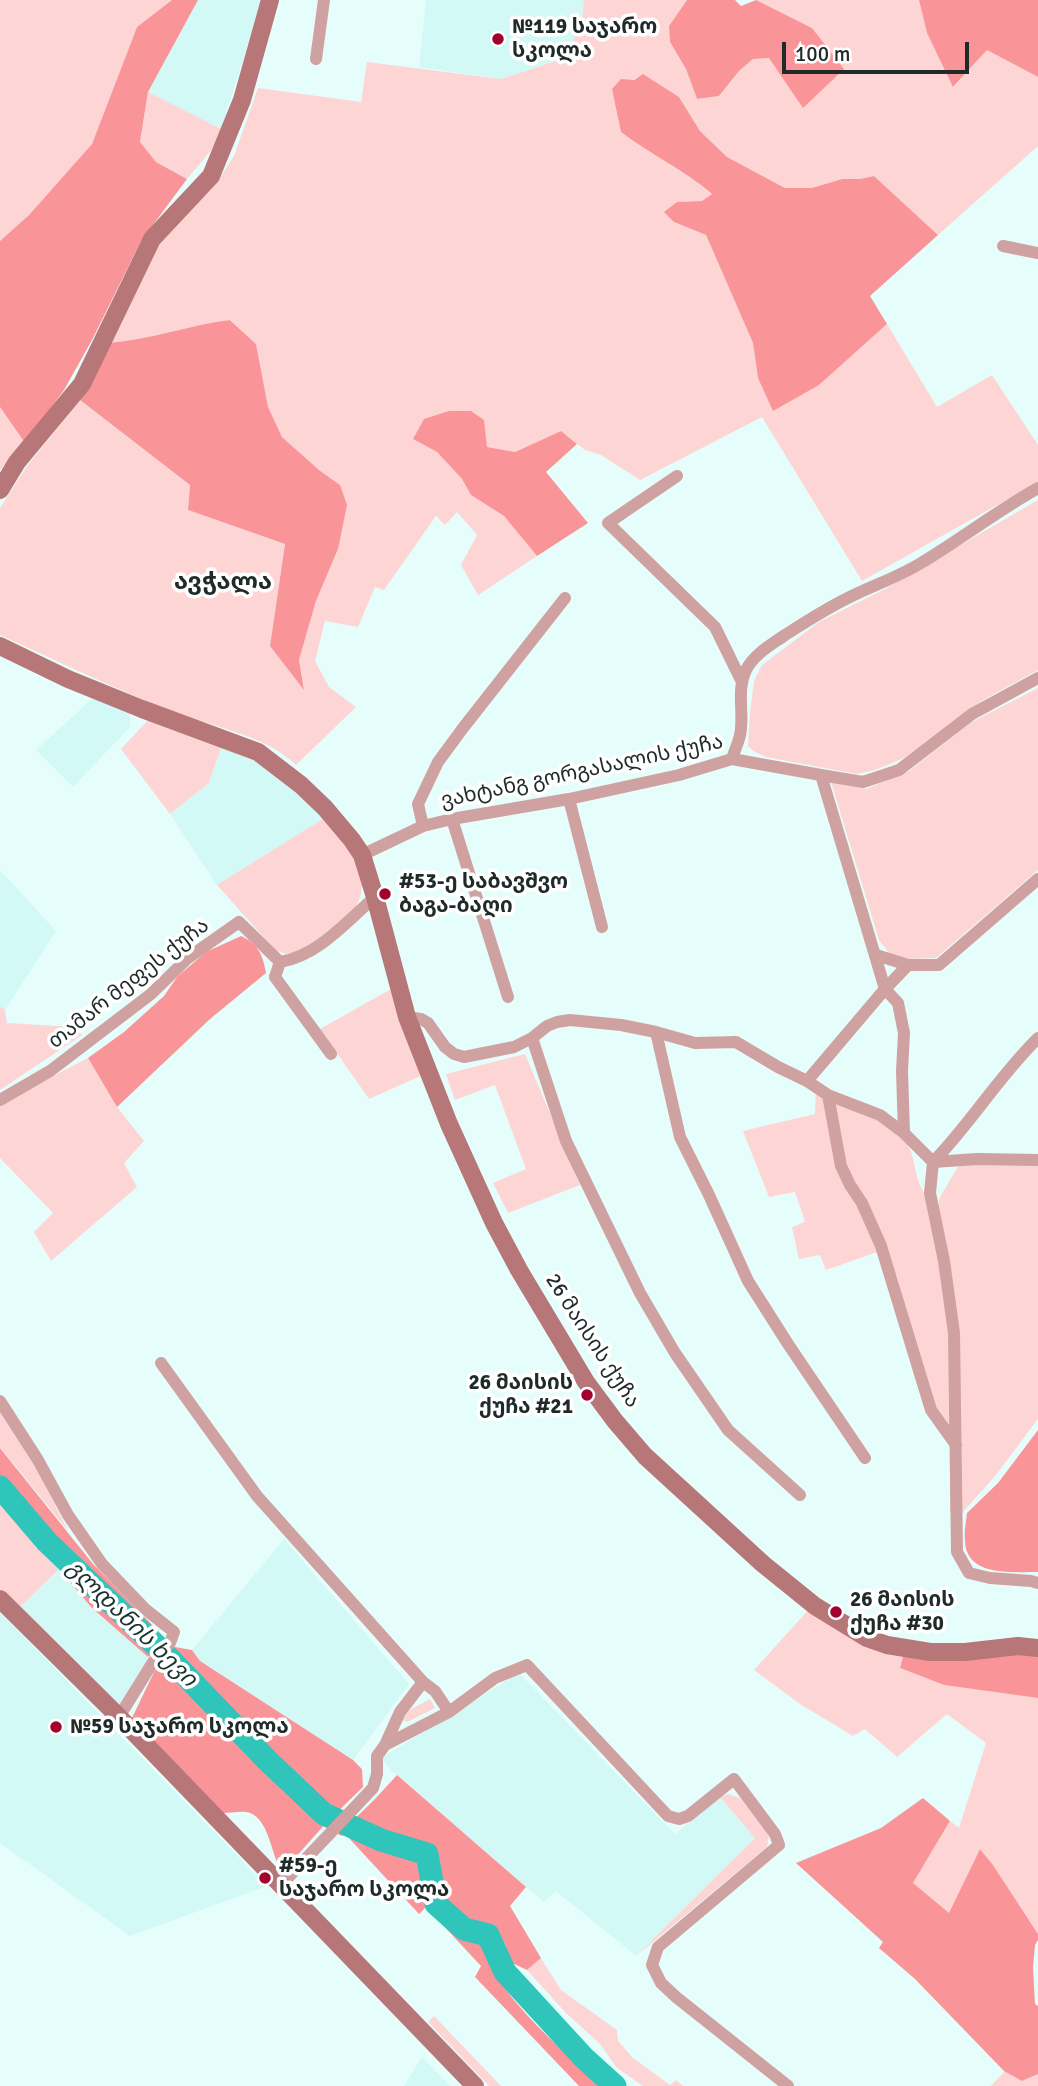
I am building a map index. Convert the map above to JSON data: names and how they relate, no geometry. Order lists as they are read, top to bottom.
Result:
{
  "streets": {
    "street": ["ვახტანგ გორგასალის ქუჩა", "თამარ მეფეს ქუჩა", "26 მაისის ქუჩა"]
  },
  "crossings": [
    ["ვახტანგ გორგასალის ქუჩა", "26 მაისის ქუჩა"]
  ],
  "districts": ["ავჭალა"],
  "water": ["გლდანის ხევი"],
  "places": [
    "№119 საჯარო სკოლა",
    "#53-ე საბავშვო ბაგა-ბაღი",
    "26 მაისის ქუჩა #21",
    "26 მაისის ქუჩა #30",
    "№59 საჯარო სკოლა",
    "#59-ე საჯარო სკოლა"
  ],
  "scale_bar": "100 m"
}
